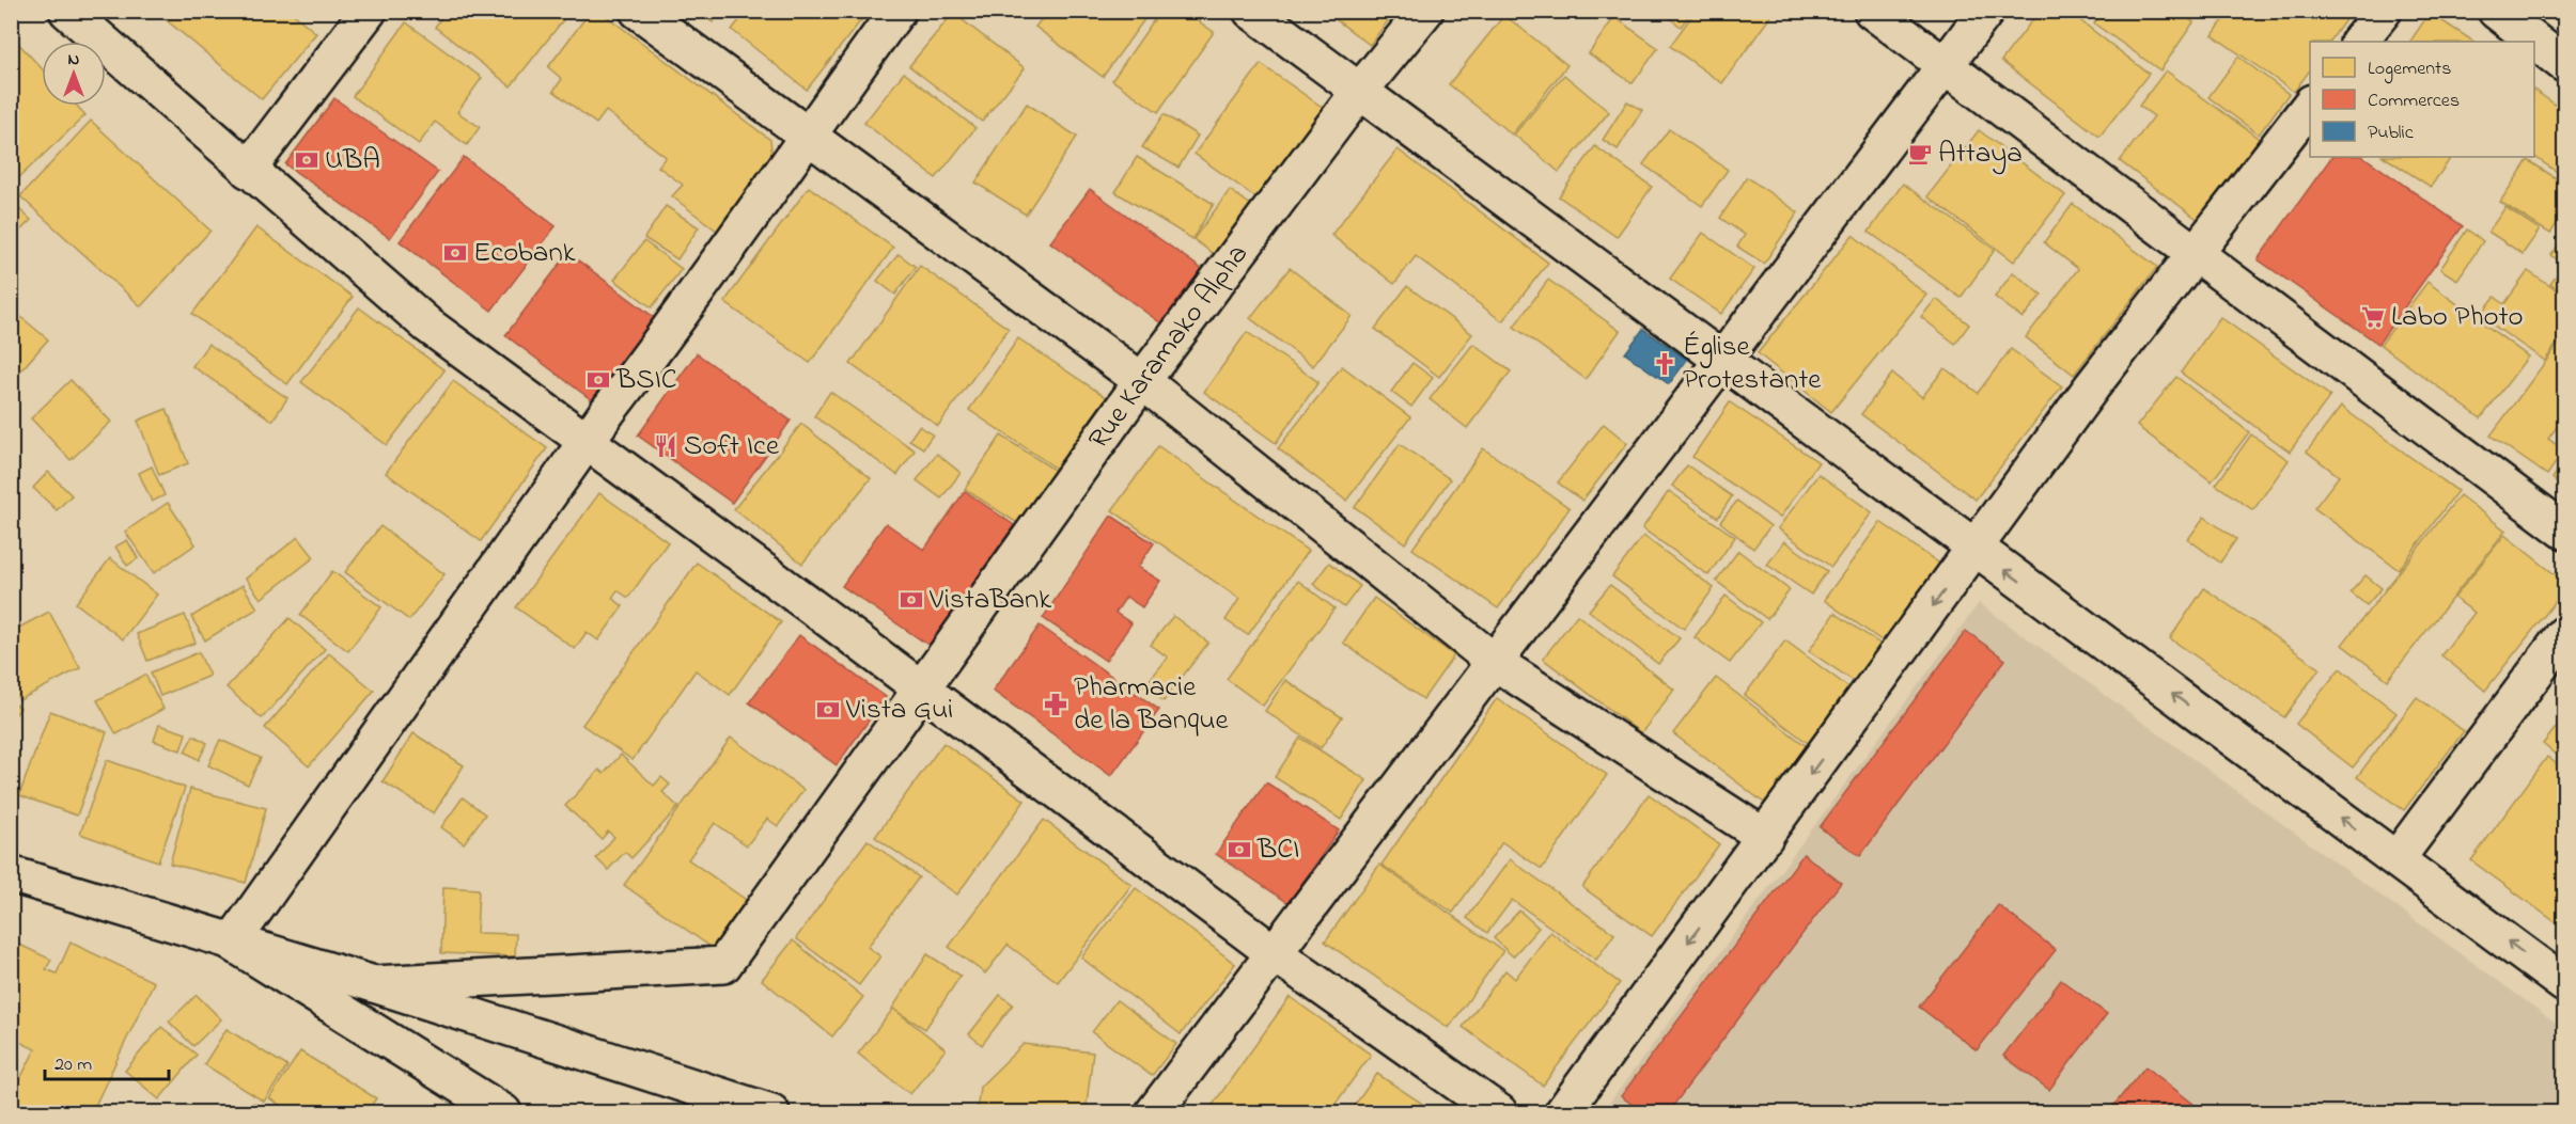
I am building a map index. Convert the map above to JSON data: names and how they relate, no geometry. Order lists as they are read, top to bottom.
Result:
{
  "streets": {
    "street": ["Rue Karamako Alpha"]
  },
  "places": {
    "cafe": ["Attaya"],
    "bank": [
      "UBA",
      "Ecobank",
      "BSIC",
      "VistaBank",
      "Vista Gui",
      "BCI"
    ],
    "supermarket": ["Labo Photo"],
    "church": ["Église Protestante"],
    "restaurant": ["Soft Ice"],
    "pharmacy": ["Pharmacie de la Banque"]
  },
  "legend": ["Logements", "Commerces", "Public"],
  "scale_bar": "20 m",
  "north": "top"
}
